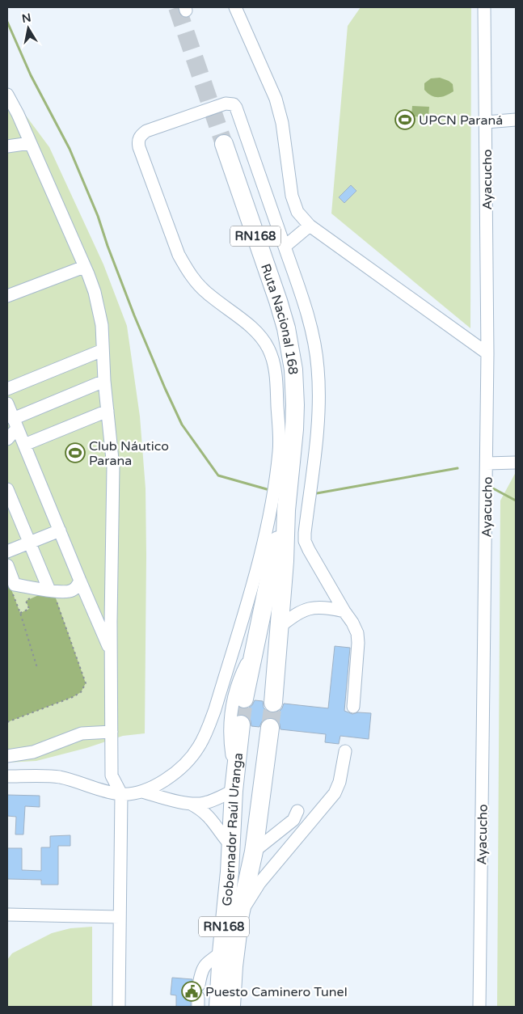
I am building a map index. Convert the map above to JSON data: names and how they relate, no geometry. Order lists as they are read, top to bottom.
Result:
{
  "streets": {
    "highway": ["RN168", "Ruta Nacional 168", "Gobernador Raúl Uranga"],
    "street": ["Ayacucho"]
  },
  "crossings": [
    ["RN168", "Ruta Nacional 168"]
  ],
  "places": {
    "sports": ["UPCN Paraná", "Club Náutico Parana"],
    "public building": ["Puesto Caminero Tunel"]
  },
  "north": "top"
}
